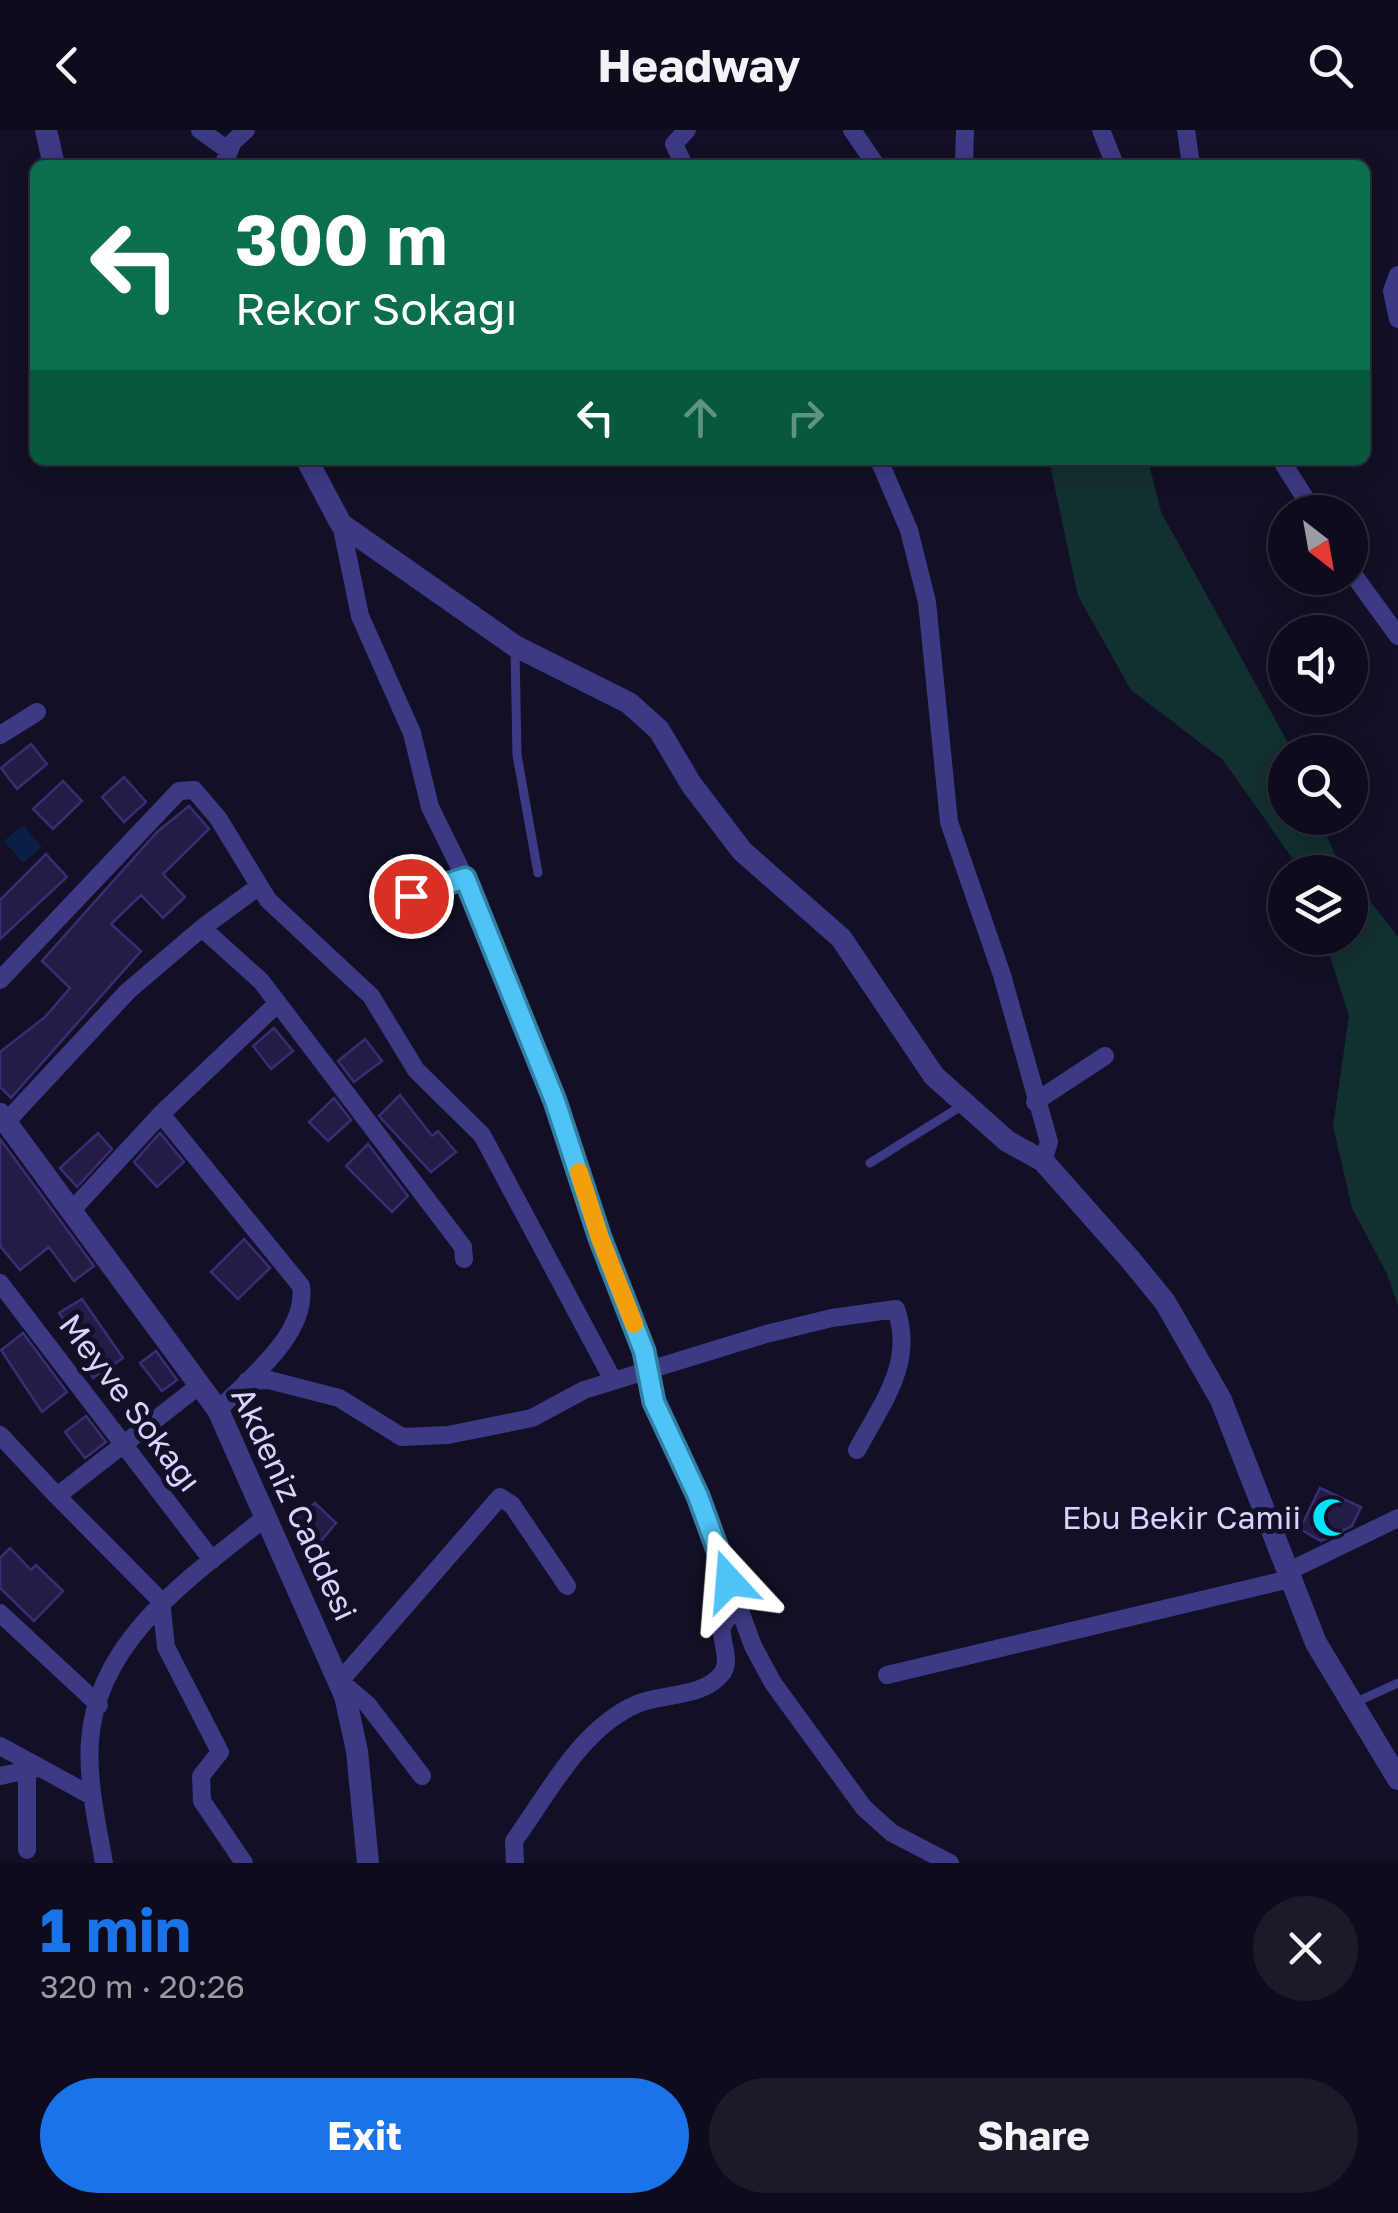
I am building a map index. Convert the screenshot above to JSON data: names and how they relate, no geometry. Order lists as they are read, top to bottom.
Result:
{
  "streets": {
    "street": ["Meyve Sokağı", "Akdeniz Caddesi"]
  },
  "places": {
    "mosque": ["Ebu Bekir Camii"]
  },
  "north": "bottom right",
  "page": {
    "header": "Headway",
    "turn": ["300 m", "Rekor Sokağı"],
    "heading": ["1 min", "320 m · 20:26"],
    "buttons": ["Exit", "Share"]
  }
}
